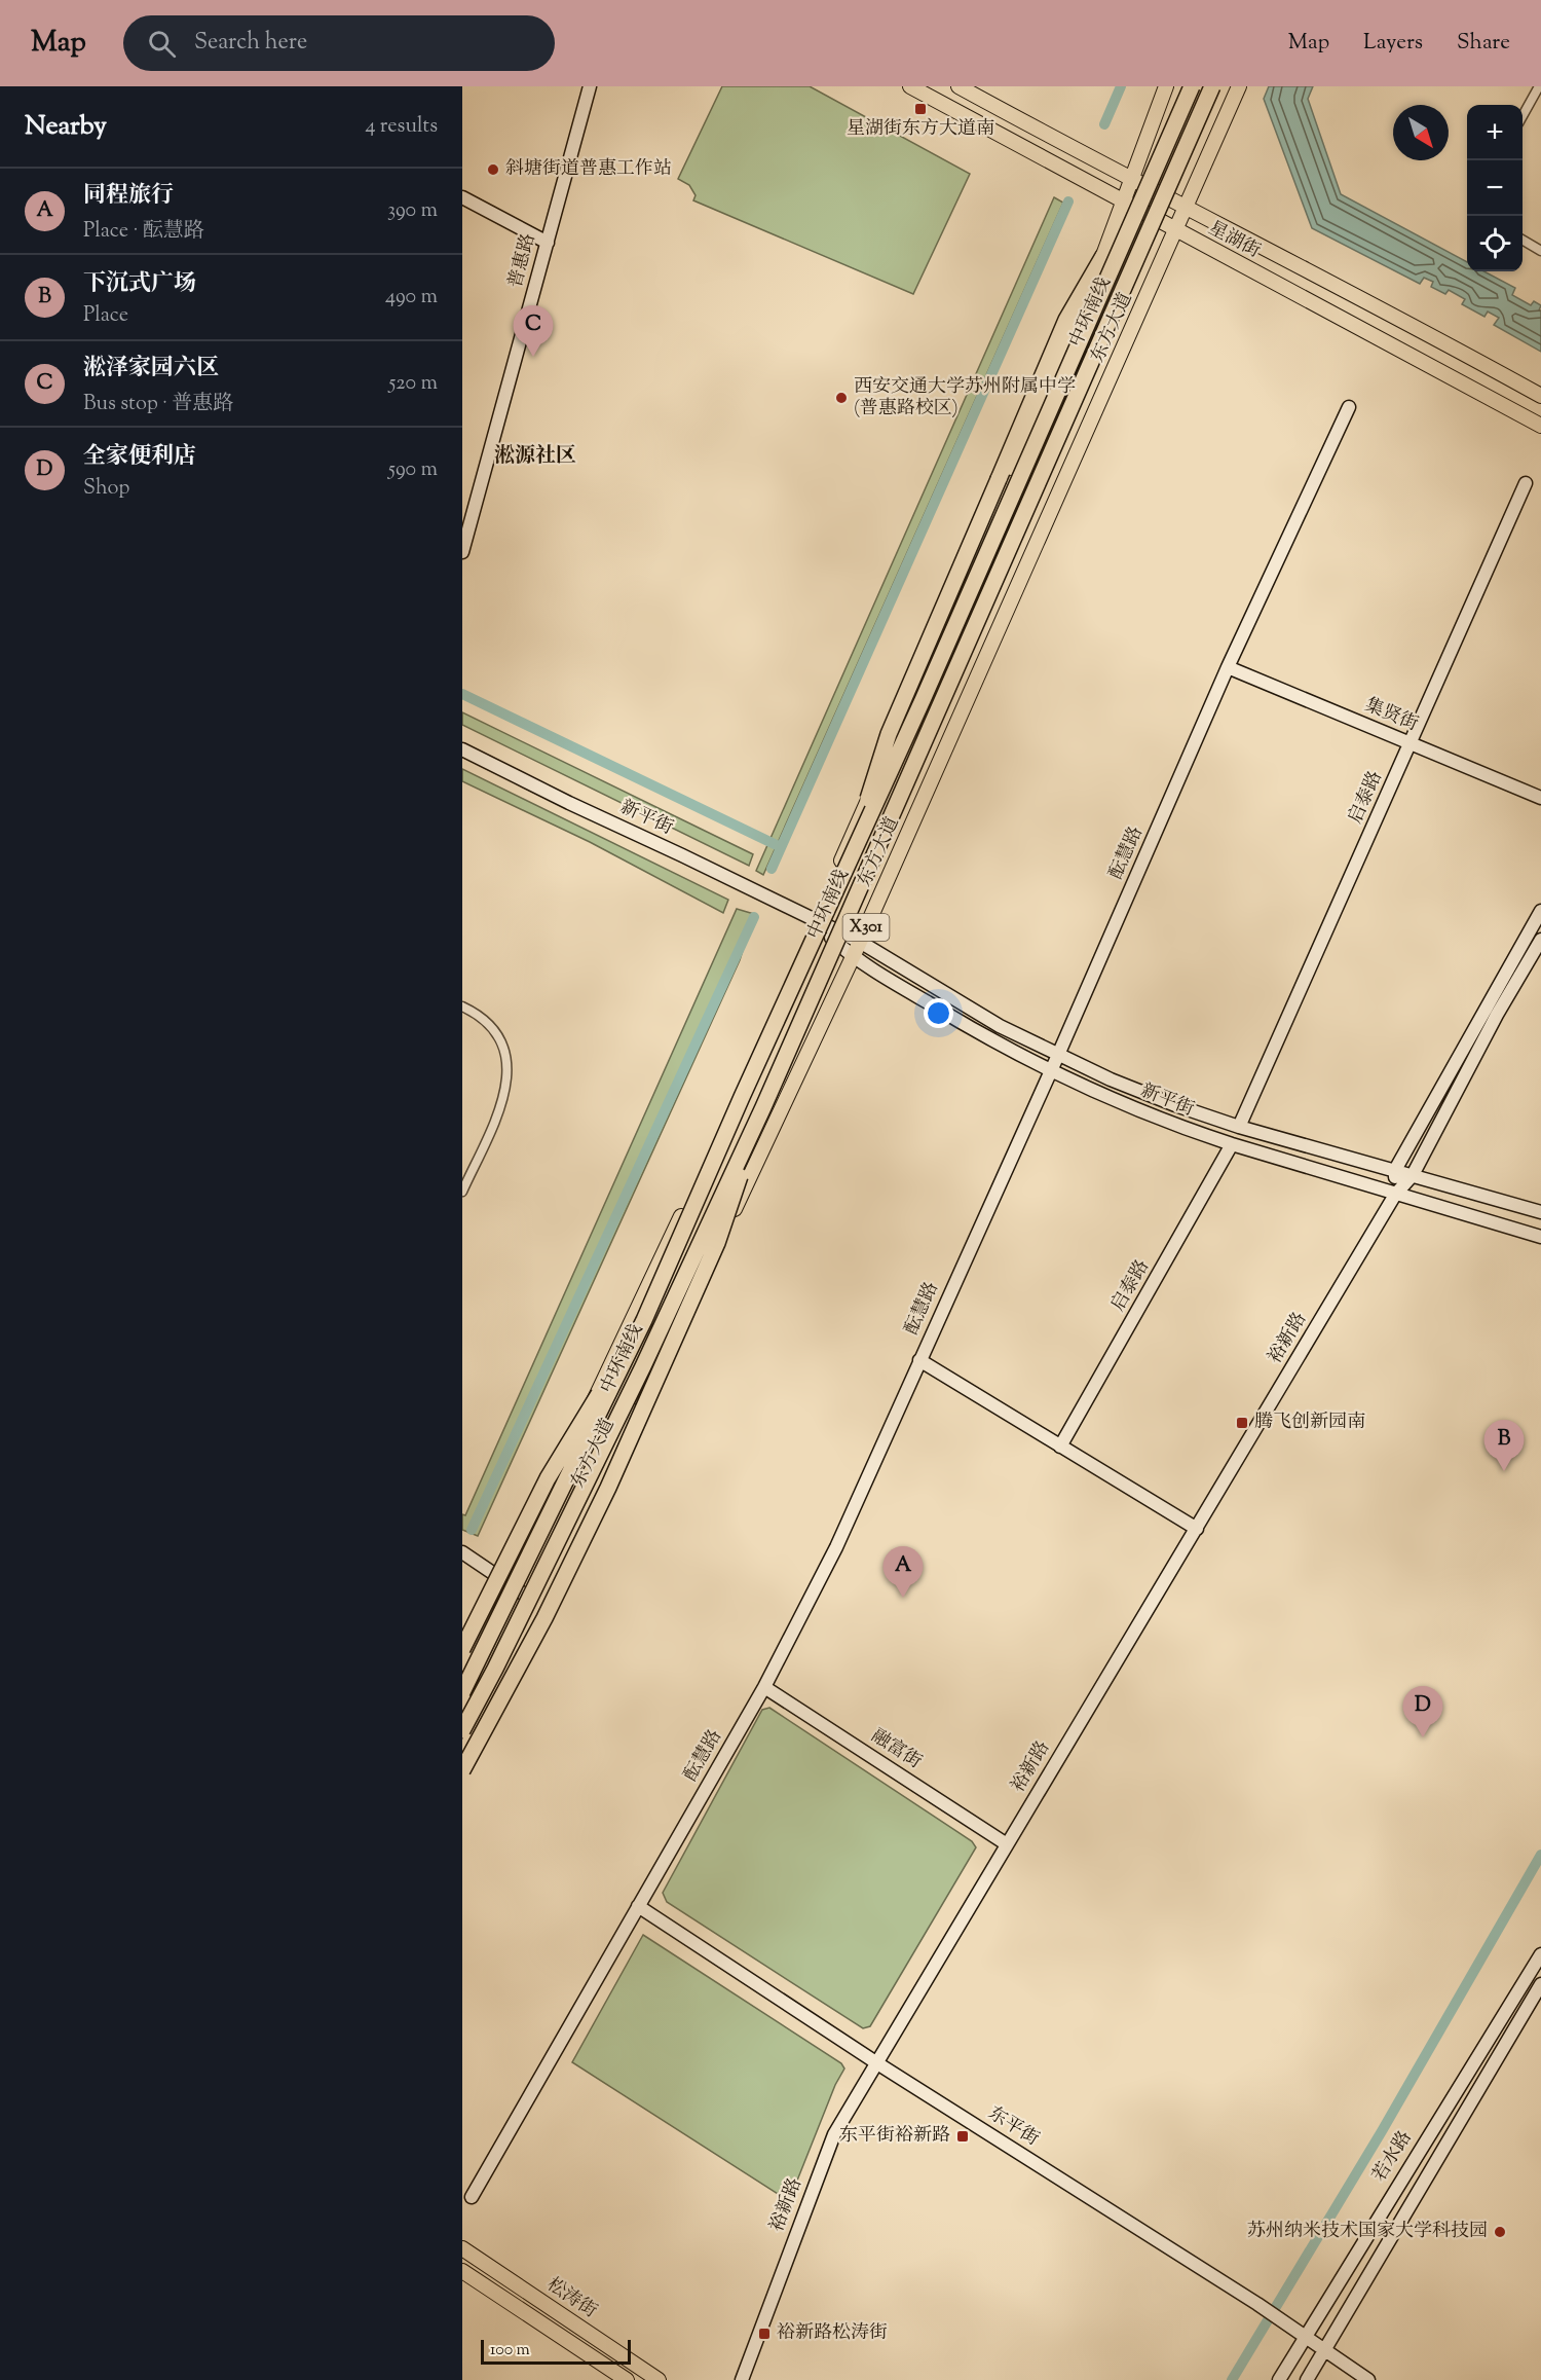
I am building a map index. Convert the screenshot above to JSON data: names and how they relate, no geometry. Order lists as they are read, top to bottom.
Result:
{
  "streets": {
    "highway": ["中环南线"],
    "main road": [
      "星湖街",
      "东方大道",
      "X301",
      "松涛街"
    ],
    "street": [
      "普惠路",
      "集贤街",
      "启泰路",
      "新平街",
      "酝慧路",
      "裕新路",
      "融富街",
      "东平街",
      "若水路"
    ]
  },
  "crossings": [
    ["星湖街", "东方大道"],
    ["东方大道", "新平街"],
    ["集贤街", "启泰路"],
    ["集贤街", "酝慧路"],
    ["启泰路", "新平街"],
    ["新平街", "酝慧路"],
    ["新平街", "裕新路"],
    ["酝慧路", "融富街"],
    ["酝慧路", "东平街"],
    ["裕新路", "融富街"],
    ["裕新路", "东平街"],
    ["东平街", "若水路"]
  ],
  "districts": ["淞源社区"],
  "places": {
    "transit": [
      "星湖街东方大道南",
      "腾飞创新园南",
      "东平街裕新路",
      "裕新路松涛街"
    ],
    "other": ["斜塘街道普惠工作站", "西安交通大学苏州附属中学 (普惠路校区)", "苏州纳米技术国家大学科技园"]
  },
  "scale_bar": "100 m",
  "north": "bottom right",
  "page": {
    "header": "Map",
    "search": "Search here",
    "nav": ["Map", "Layers", "Share"],
    "heading": ["Nearby", "4 results"],
    "map_buttons": ["+", "−"],
    "list": [
      {
        "mark": "A",
        "name": "同程旅行",
        "note": "Place · 酝慧路",
        "value": "390 m"
      },
      {
        "mark": "B",
        "name": "下沉式广场",
        "note": "Place",
        "value": "490 m"
      },
      {
        "mark": "C",
        "name": "淞泽家园六区",
        "note": "Bus stop · 普惠路",
        "value": "520 m"
      },
      {
        "mark": "D",
        "name": "全家便利店",
        "note": "Shop",
        "value": "590 m"
      }
    ],
    "pins": [
      "C",
      "B",
      "A",
      "D"
    ],
    "scale": "100 m"
  }
}
